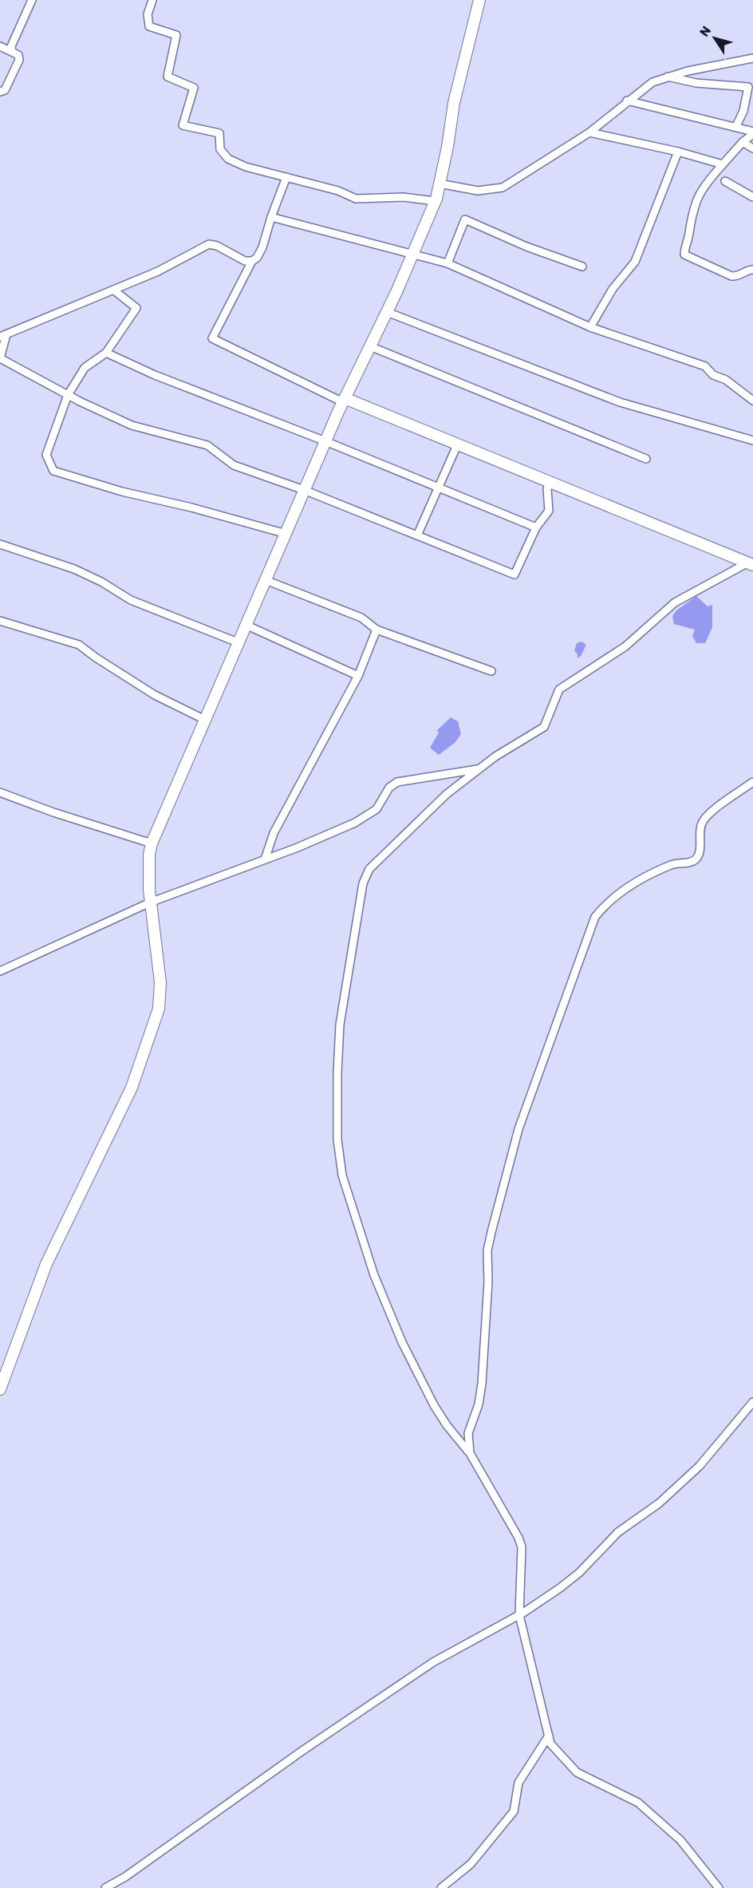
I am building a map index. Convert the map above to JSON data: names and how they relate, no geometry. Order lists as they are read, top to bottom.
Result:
{
  "north": "top left"
}
